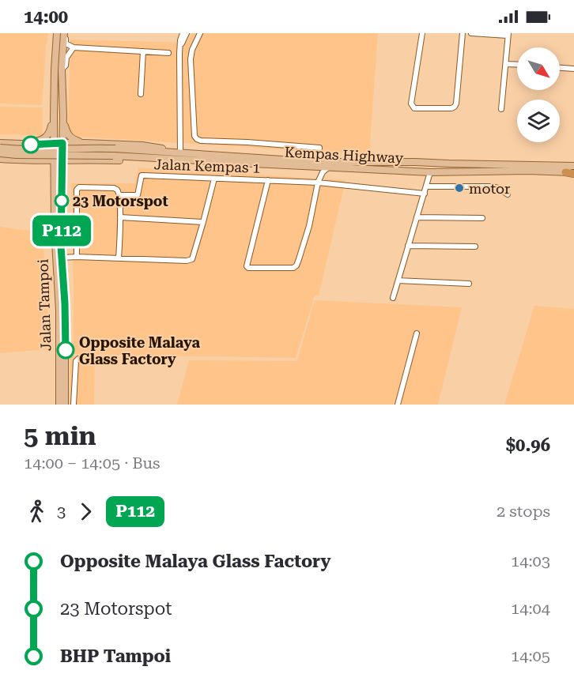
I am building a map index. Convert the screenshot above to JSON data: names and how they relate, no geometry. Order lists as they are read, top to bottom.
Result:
{
  "streets": {
    "main road": ["Kempas Highway", "Jalan Tampoi"],
    "street": ["Jalan Kempas 1"]
  },
  "places": ["motor", "23 Motorspot", "Opposite Malaya Glass Factory"],
  "lines": ["bus line P112"],
  "north": "bottom right",
  "page": {
    "status": "14:00",
    "on_map": "P112",
    "heading": ["5 min", "14:00 – 14:05 · Bus", "$0.96"],
    "legs": ["3", "P112", "2 stops"],
    "list": [
      {
        "name": "Opposite Malaya Glass Factory",
        "value": "14:03"
      },
      {
        "name": "23 Motorspot",
        "value": "14:04"
      },
      {
        "name": "BHP Tampoi",
        "value": "14:05"
      }
    ]
  }
}
